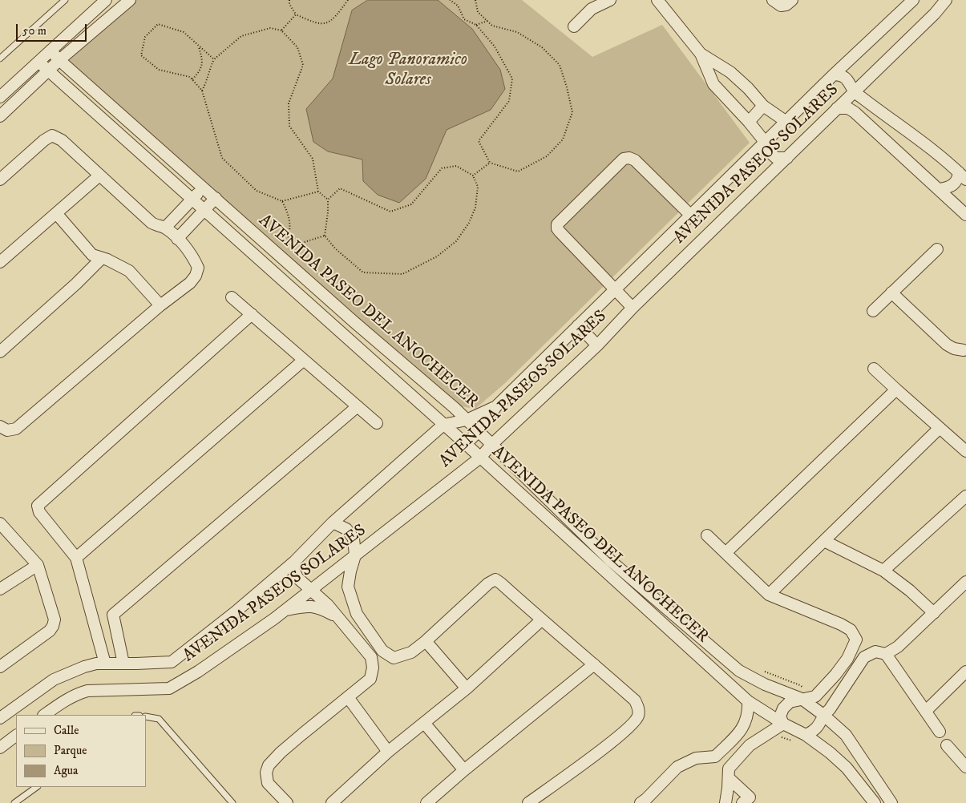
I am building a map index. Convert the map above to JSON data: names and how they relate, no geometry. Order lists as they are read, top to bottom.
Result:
{
  "streets": {
    "street": ["AVENIDA PASEOS SOLARES", "AVENIDA PASEO DEL ANOCHECER"]
  },
  "crossings": [
    ["AVENIDA PASEOS SOLARES", "AVENIDA PASEO DEL ANOCHECER"]
  ],
  "water": ["Lago Panoramico Solares"],
  "legend": ["Calle", "Parque", "Agua"],
  "scale_bar": "50 m"
}
